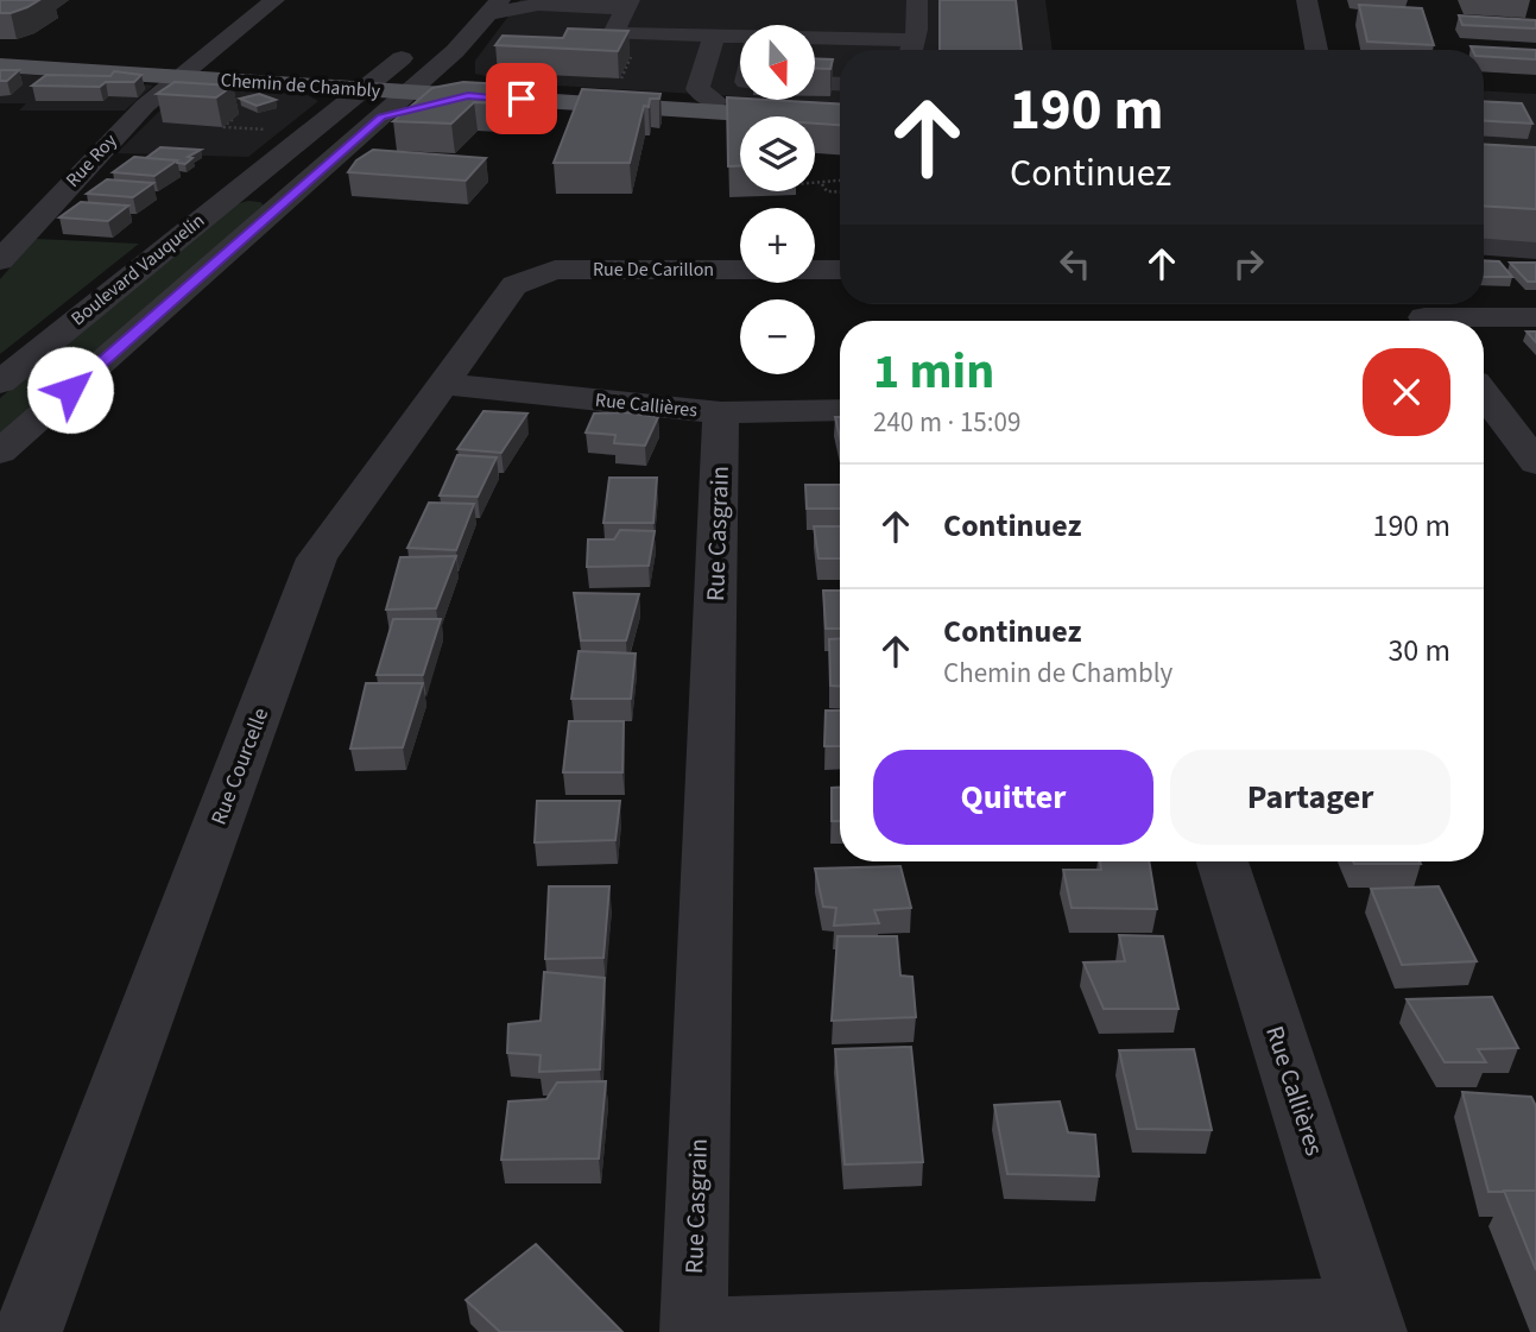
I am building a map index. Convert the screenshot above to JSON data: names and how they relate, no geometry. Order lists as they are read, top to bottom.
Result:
{
  "streets": {
    "main road": ["Chemin de Chambly"],
    "street": [
      "Rue Roy",
      "Boulevard Vauquelin",
      "Rue De Carillon",
      "Rue Callières",
      "Rue Casgrain",
      "Rue Courcelle"
    ]
  },
  "crossings": [
    ["Chemin de Chambly", "Rue Roy"],
    ["Chemin de Chambly", "Boulevard Vauquelin"],
    ["Rue De Carillon", "Rue Courcelle"],
    ["Rue Callières", "Rue Casgrain"],
    ["Rue Callières", "Rue Courcelle"]
  ],
  "north": "bottom",
  "page": {
    "map_buttons": ["+", "−"],
    "turn": ["190 m", "Continuez"],
    "heading": ["1 min", "240 m · 15:09"],
    "list": [
      {
        "name": "Continuez",
        "value": "190 m"
      },
      {
        "name": "Continuez",
        "note": "Chemin de Chambly",
        "value": "30 m"
      }
    ],
    "buttons": ["Quitter", "Partager"]
  }
}
